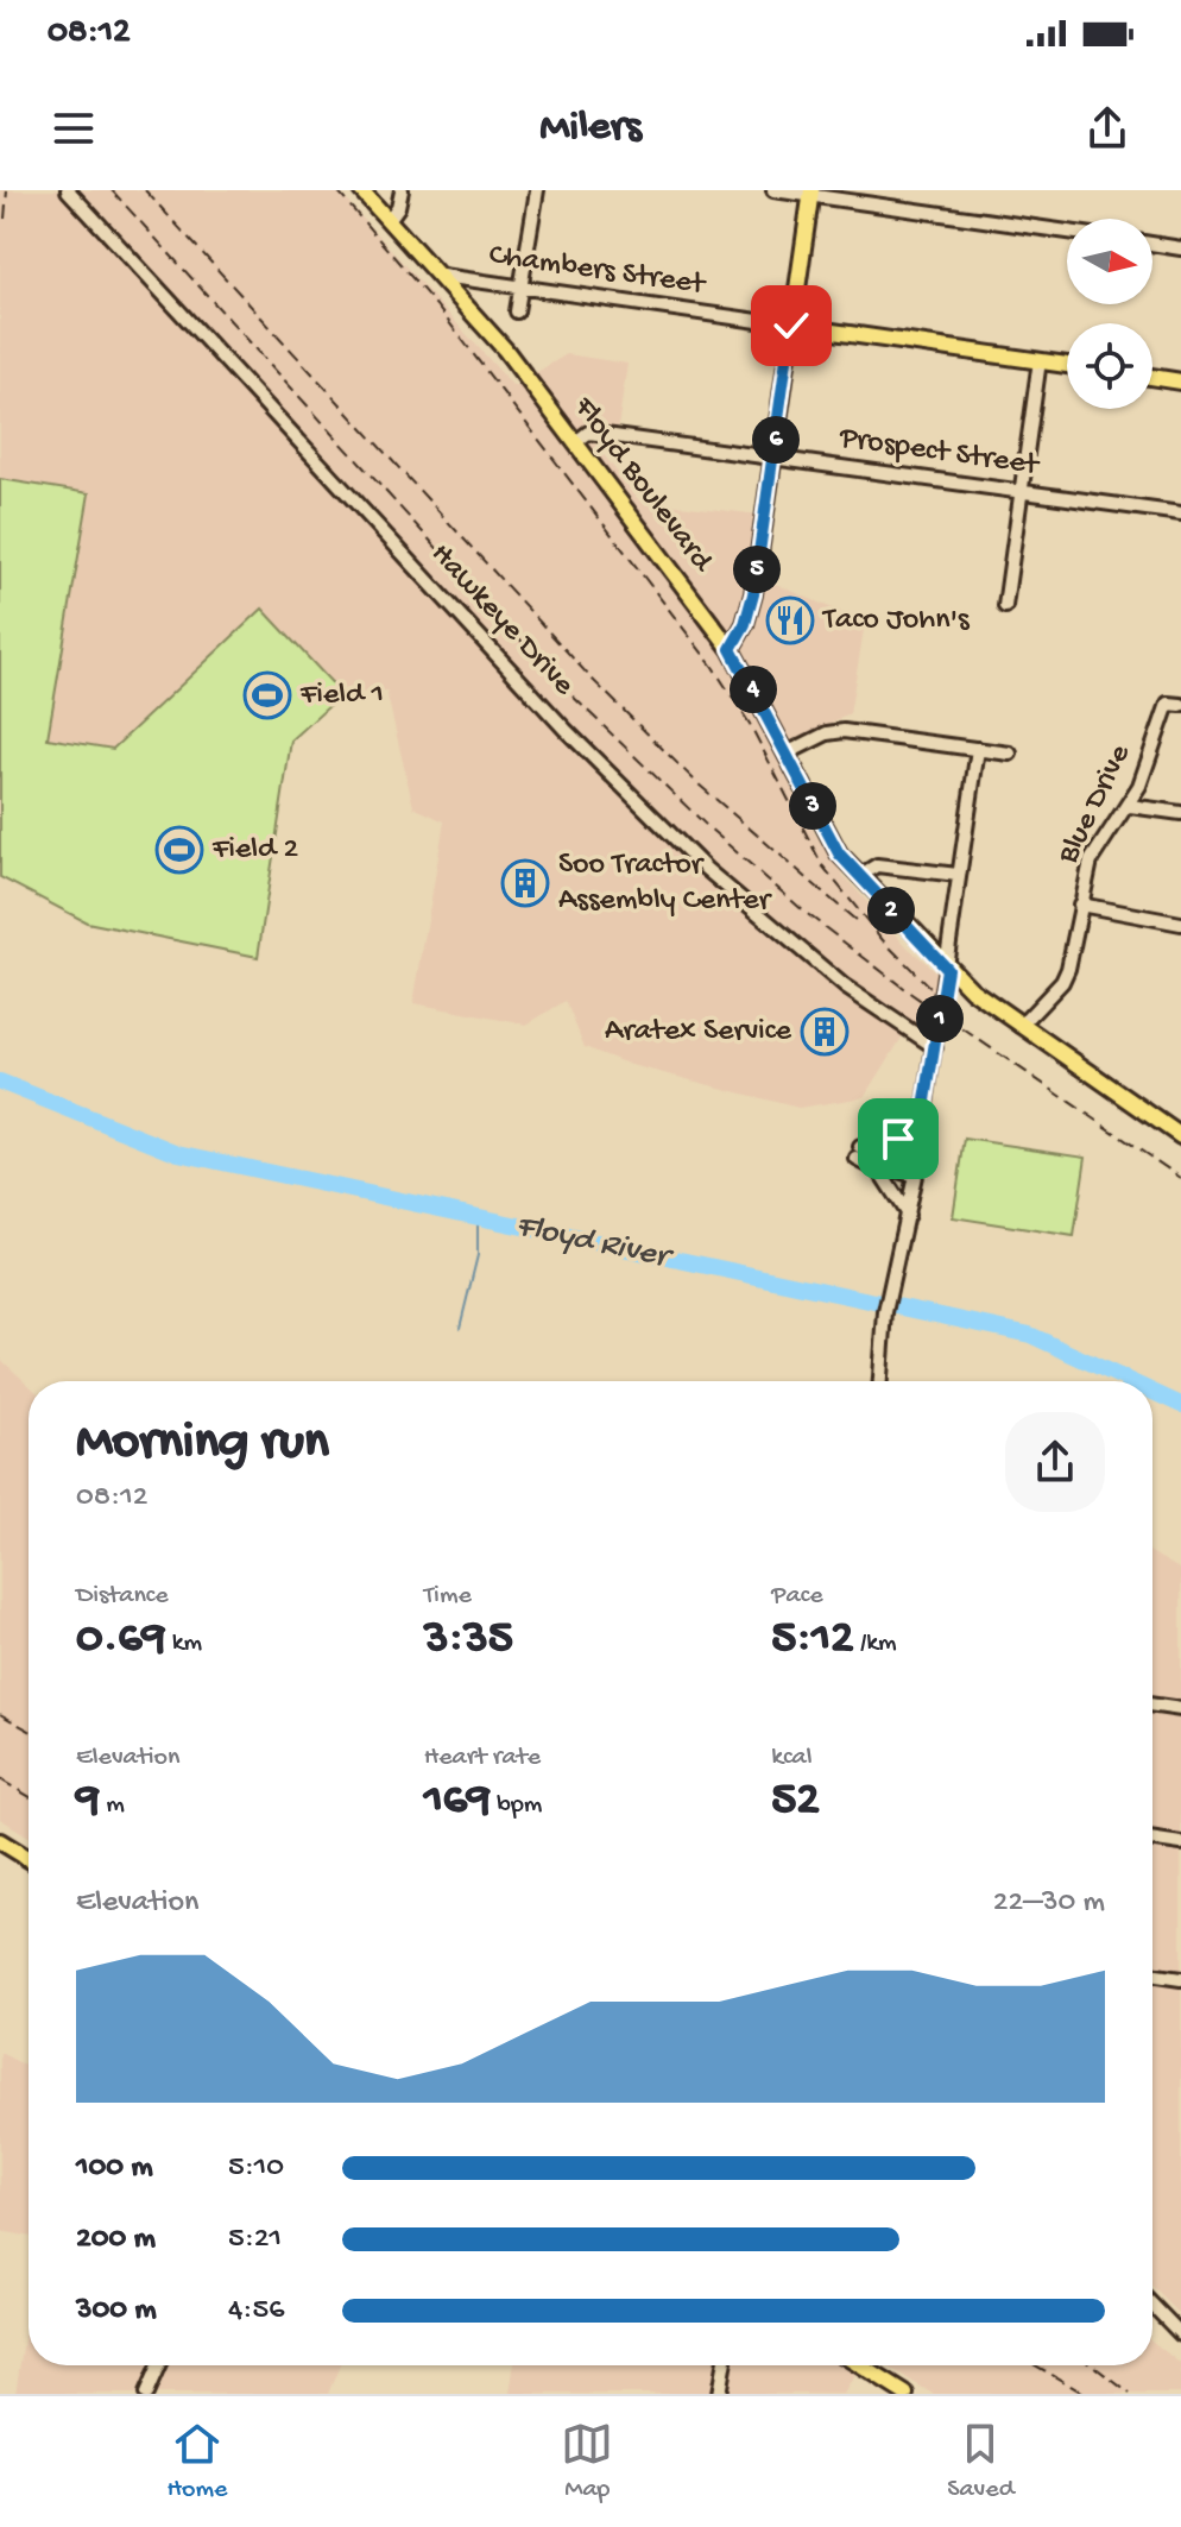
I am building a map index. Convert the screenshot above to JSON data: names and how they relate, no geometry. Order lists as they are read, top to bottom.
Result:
{
  "streets": {
    "main road": ["Chambers Street", "Floyd Boulevard"],
    "street": ["Prospect Street", "Hawkeye Drive", "Blue Drive"]
  },
  "crossings": [
    ["Chambers Street", "Floyd Boulevard"],
    ["Prospect Street", "Floyd Boulevard"],
    ["Floyd Boulevard", "Blue Drive"]
  ],
  "water": ["Floyd River"],
  "places": {
    "restaurant": ["Taco John's"],
    "sports": ["Field 1", "Field 2"],
    "building": ["Soo Tractor Assembly Center", "Aratex Service"]
  },
  "north": "right",
  "page": {
    "status": "08:12",
    "header": "Milers",
    "pins": [
      "6",
      "5",
      "4",
      "3",
      "2",
      "1"
    ],
    "heading": ["Morning run", "08:12"],
    "stats": [
      ["Distance", "0.69 km"],
      ["Time", "3:35"],
      ["Pace", "5:12 /km"],
      ["Elevation", "9 m"],
      ["Heart rate", "169 bpm"],
      ["kcal", "52"]
    ],
    "chart": ["Elevation", "22–30 m"],
    "list": [
      {
        "name": "100 m",
        "note": "5:10"
      },
      {
        "name": "200 m",
        "note": "5:21"
      },
      {
        "name": "300 m",
        "note": "4:56"
      }
    ],
    "tabs": ["Home", "Map", "Saved"]
  }
}
